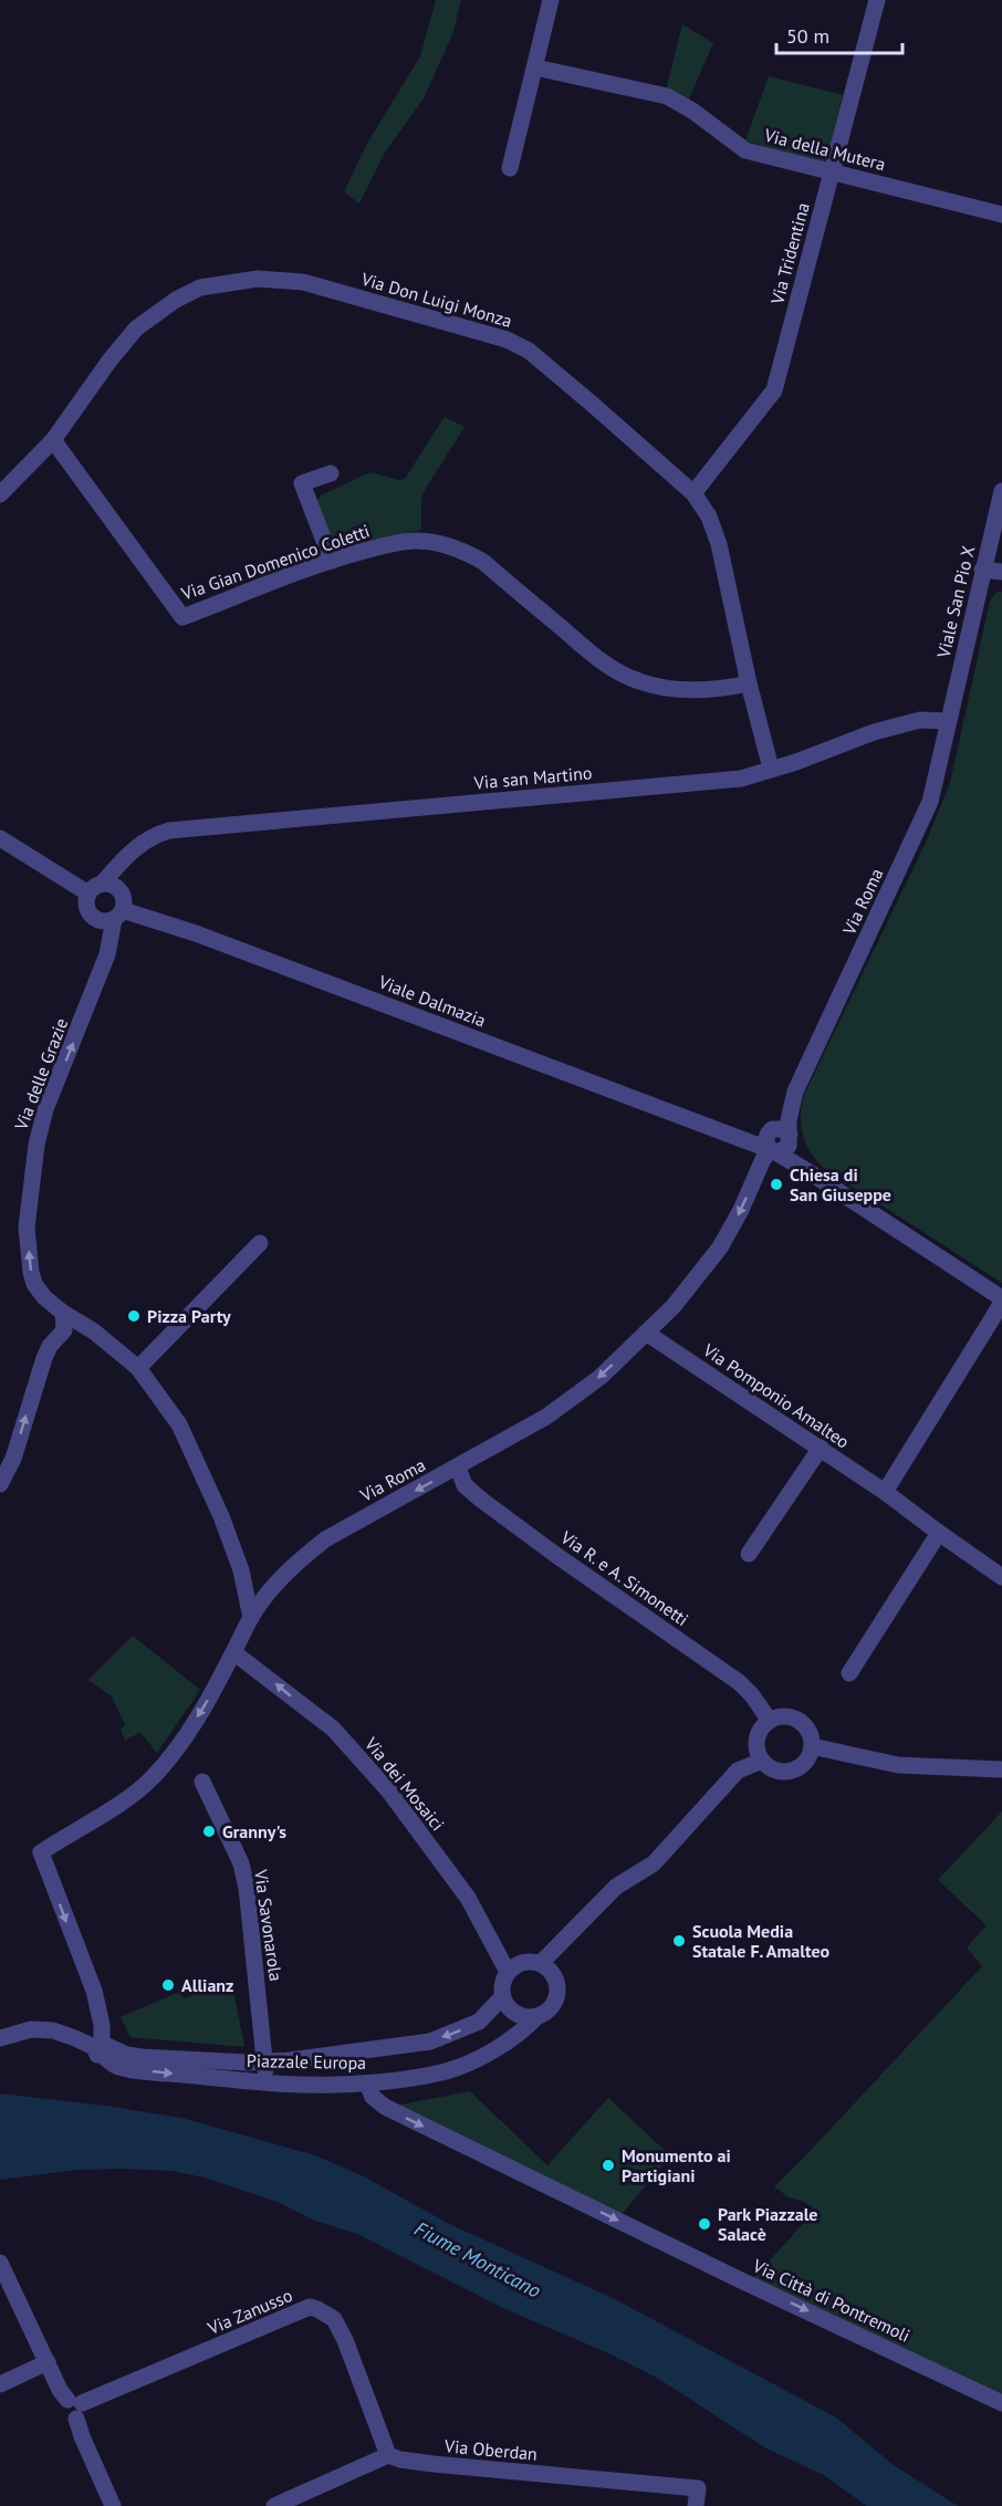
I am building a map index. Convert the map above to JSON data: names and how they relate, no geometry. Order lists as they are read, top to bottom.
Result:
{
  "streets": {
    "street": [
      "Via della Mutera",
      "Via Tridentina",
      "Via Don Luigi Monza",
      "Via Gian Domenico Coletti",
      "Viale San Pio X",
      "Via san Martino",
      "Via Roma",
      "Viale Dalmazia",
      "Via delle Grazie",
      "Via Pomponio Amalteo",
      "Via R. e A. Simonetti",
      "Via dei Mosaici",
      "Via Savonarola",
      "Piazzale Europa",
      "Via Città di Pontremoli",
      "Via Zanusso",
      "Via Oberdan"
    ]
  },
  "crossings": [
    ["Via della Mutera", "Via Tridentina"],
    ["Via Tridentina", "Via Don Luigi Monza"],
    ["Via Don Luigi Monza", "Via Gian Domenico Coletti"],
    ["Via Don Luigi Monza", "Via san Martino"],
    ["Viale San Pio X", "Via san Martino"],
    ["Viale San Pio X", "Via Roma"],
    ["Via san Martino", "Via Roma"],
    ["Via san Martino", "Viale Dalmazia"],
    ["Via san Martino", "Via delle Grazie"],
    ["Via Roma", "Viale Dalmazia"],
    ["Via Roma", "Via delle Grazie"],
    ["Via Roma", "Via Pomponio Amalteo"],
    ["Via Roma", "Via R. e A. Simonetti"],
    ["Via Roma", "Via dei Mosaici"],
    ["Via Roma", "Piazzale Europa"],
    ["Viale Dalmazia", "Via delle Grazie"],
    ["Via dei Mosaici", "Piazzale Europa"],
    ["Via Savonarola", "Piazzale Europa"],
    ["Piazzale Europa", "Via Città di Pontremoli"],
    ["Via Zanusso", "Via Oberdan"]
  ],
  "one_way": [
    "Via Roma",
    "Via delle Grazie",
    "Via dei Mosaici",
    "Via Città di Pontremoli"
  ],
  "water": ["Fiume Monticano"],
  "places": [
    "Chiesa di San Giuseppe",
    "Pizza Party",
    "Granny's",
    "Scuola Media Statale F. Amalteo",
    "Allianz",
    "Monumento ai Partigiani",
    "Park Piazzale Salacè"
  ],
  "scale_bar": "50 m"
}
